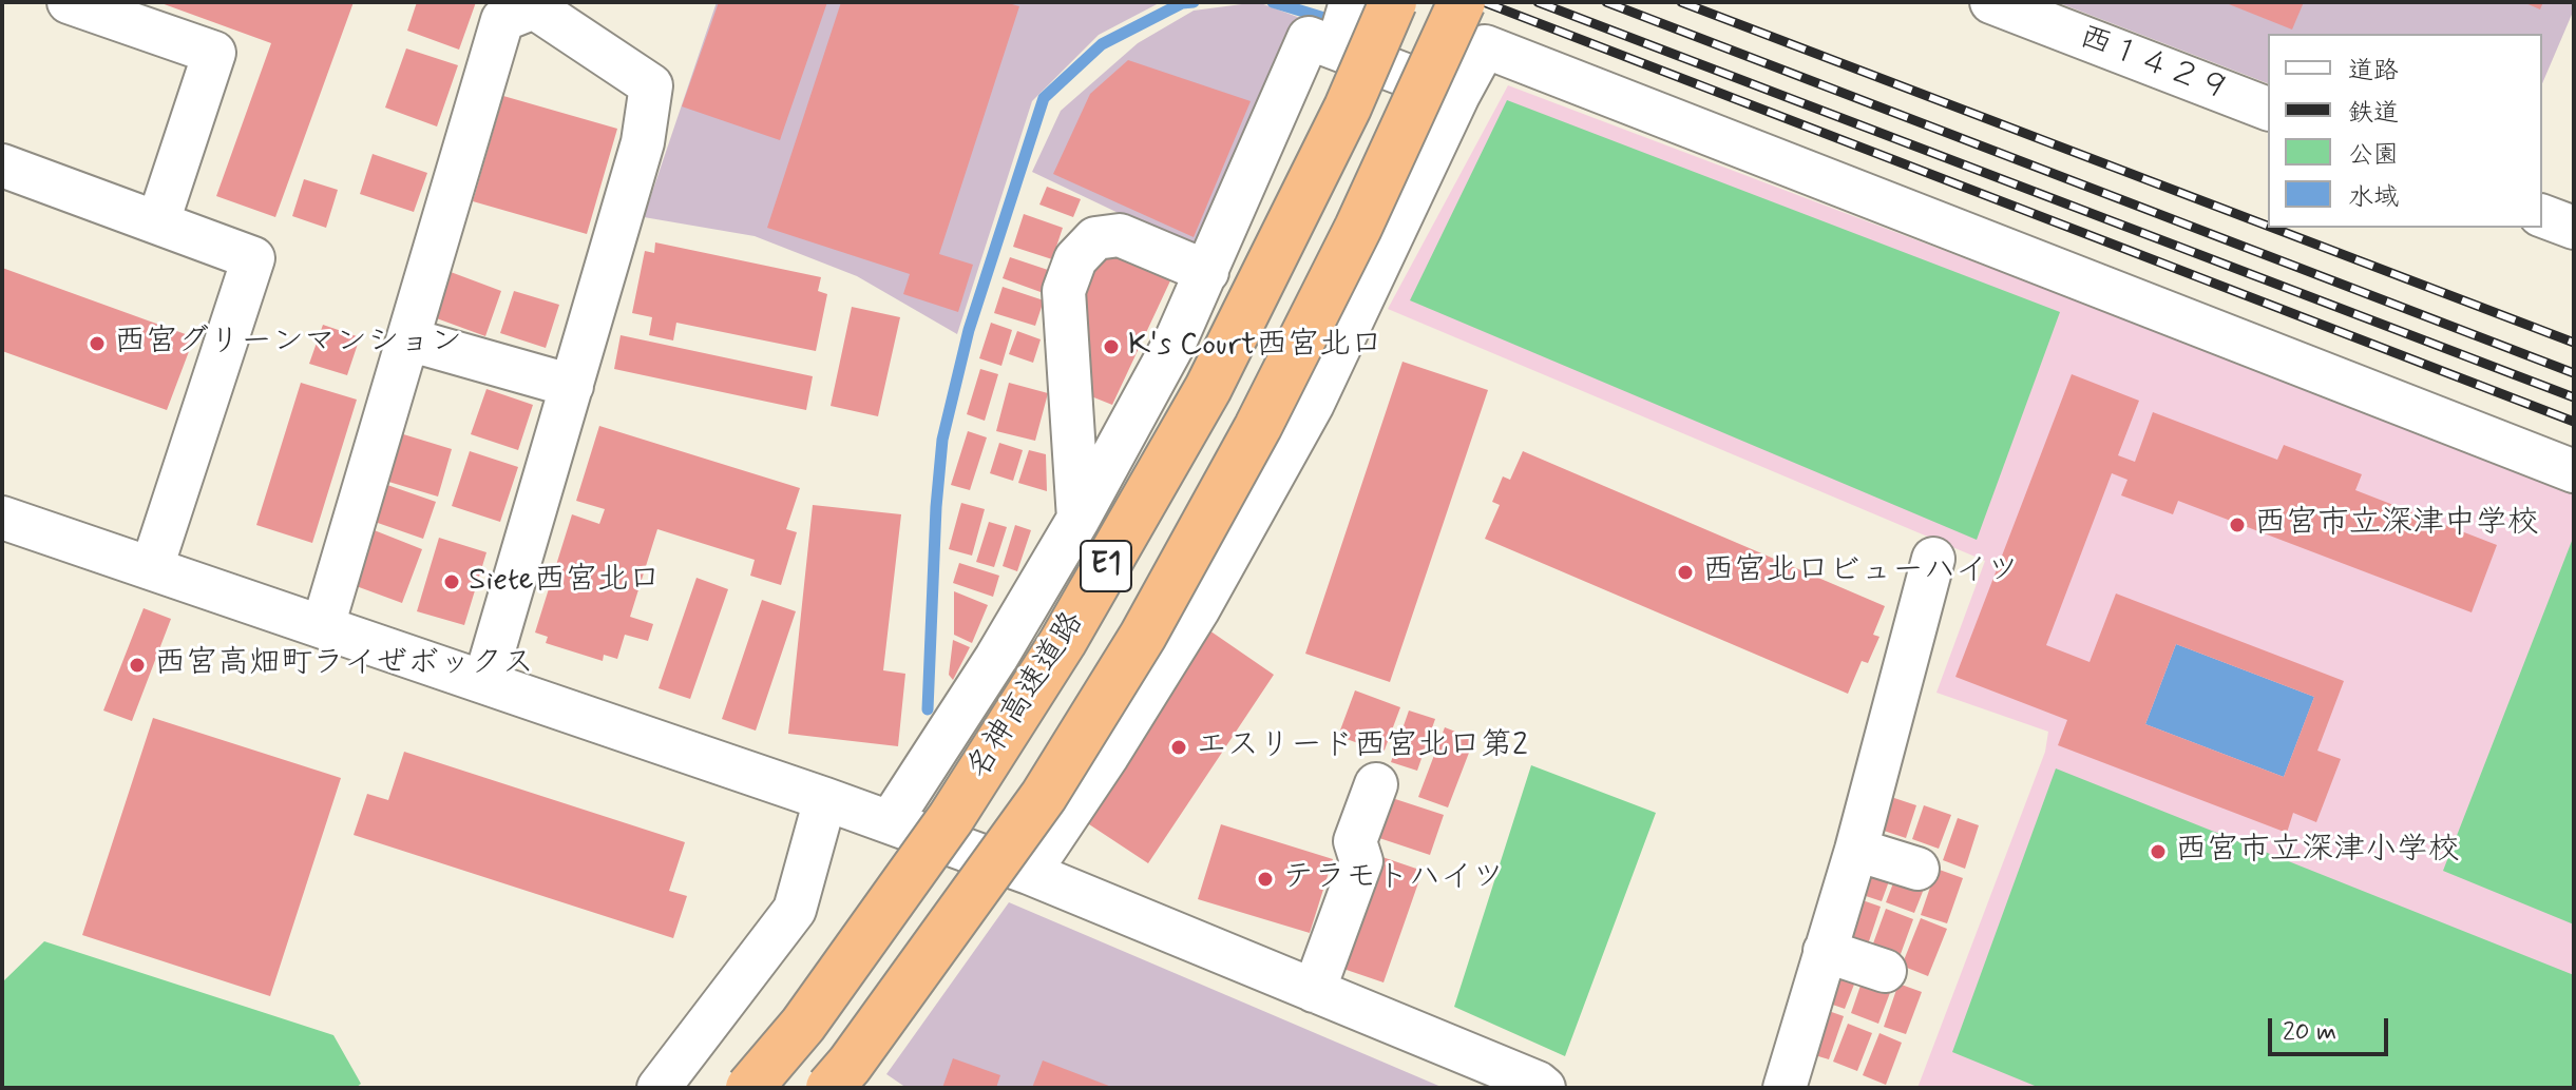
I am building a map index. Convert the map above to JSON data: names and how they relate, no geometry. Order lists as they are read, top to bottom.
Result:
{
  "streets": {
    "highway": ["E1", "名神高速道路"],
    "street": ["西１４２９"]
  },
  "places": [
    "西宮グリーンマンション",
    "K's Court西宮北口",
    "西宮市立深津中学校",
    "西宮北口ビューハイツ",
    "Siete西宮北口",
    "西宮高畑町ライぜボックス",
    "エスリード西宮北口第2",
    "西宮市立深津小学校",
    "テラモトハイツ"
  ],
  "legend": [
    "道路",
    "鉄道",
    "公園",
    "水域"
  ],
  "scale_bar": "20 m"
}
